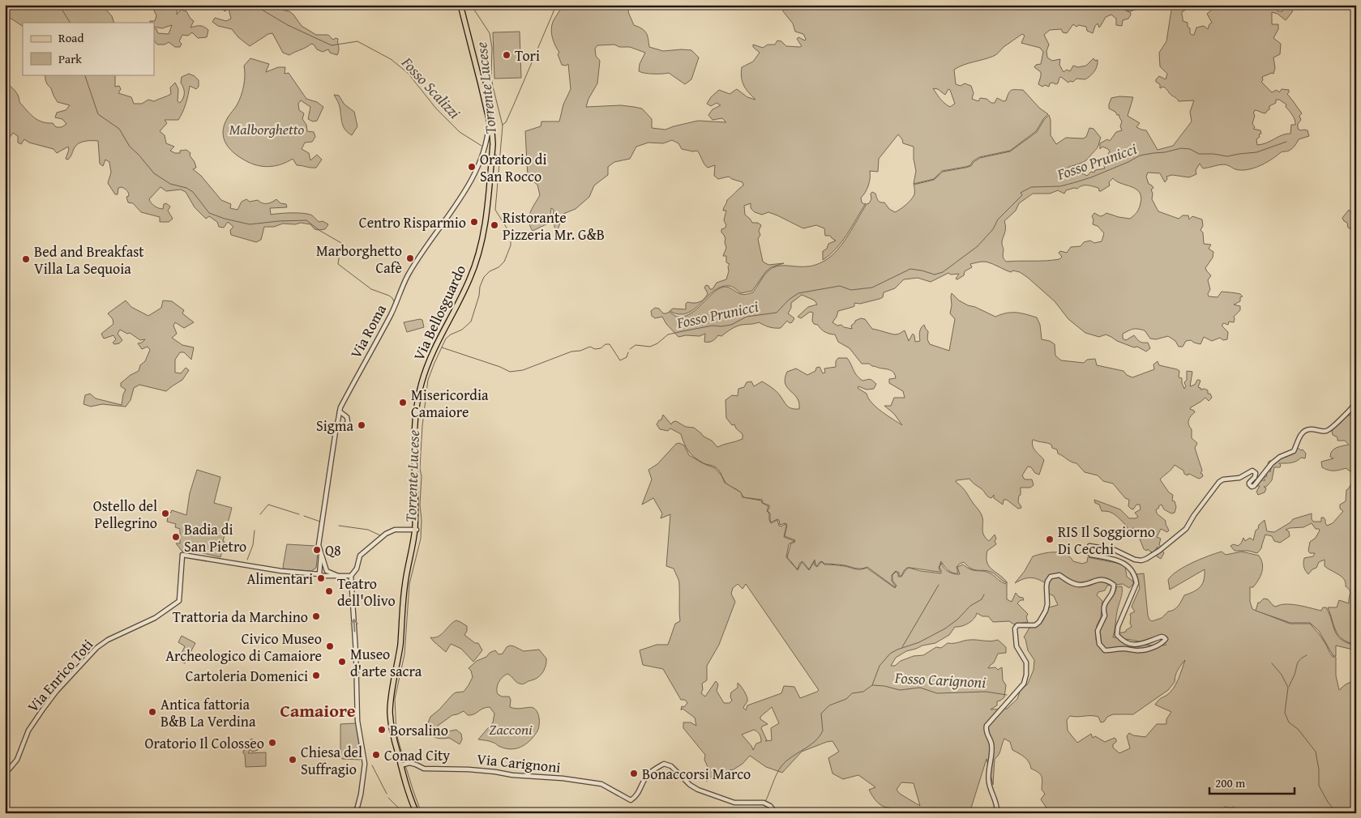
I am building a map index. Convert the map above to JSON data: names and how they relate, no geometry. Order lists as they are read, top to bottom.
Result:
{
  "streets": {
    "main road": ["Via Bellosguardo"],
    "street": ["Via Roma", "Via Enrico Toti", "Via Carignoni"]
  },
  "crossings": [
    ["Via Bellosguardo", "Via Roma"],
    ["Via Bellosguardo", "Via Carignoni"],
    ["Via Roma", "Via Enrico Toti"]
  ],
  "districts": ["Camaiore"],
  "water": [
    "Fosso Scalizzi",
    "Torrente Lucese",
    "Fosso Prunicci",
    "Fosso Carignoni"
  ],
  "parks": ["Malborghetto", "Zacconi"],
  "places": [
    "Tori",
    "Oratorio di San Rocco",
    "Centro Risparmio",
    "Ristorante Pizzeria Mr. G&B",
    "Marborghetto Cafè",
    "Bed and Breakfast Villa La Sequoia",
    "Misericordia Camaiore",
    "Sigma",
    "Ostello del Pellegrino",
    "Badia di San Pietro",
    "RIS Il Soggiorno Di Cecchi",
    "Q8",
    "Alimentari",
    "Teatro dell'Olivo",
    "Trattoria da Marchino",
    "Civico Museo Archeologico di Camaiore",
    "Museo d'arte sacra",
    "Cartoleria Domenici",
    "Antica fattoria B&B La Verdina",
    "Borsalino",
    "Oratorio Il Colosseo",
    "Conad City",
    "Chiesa del Suffragio",
    "Bonaccorsi Marco"
  ],
  "legend": ["Road", "Park"],
  "scale_bar": "200 m"
}
